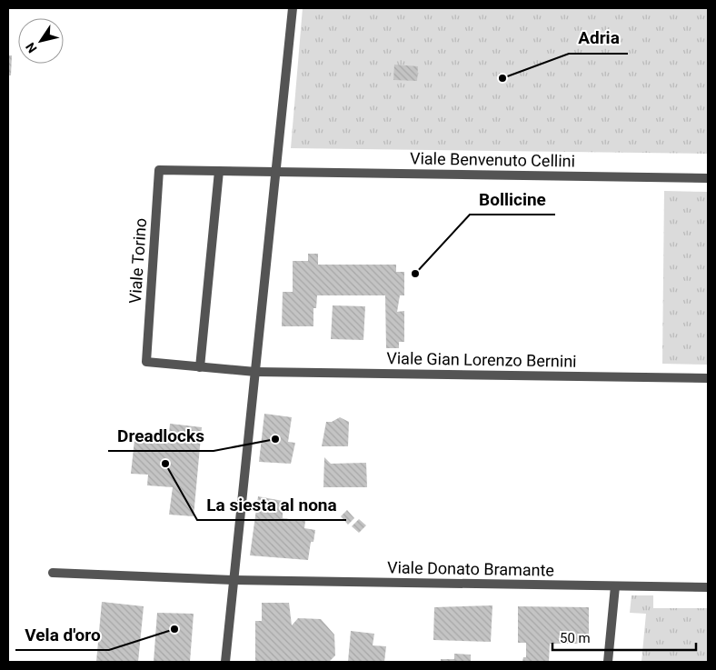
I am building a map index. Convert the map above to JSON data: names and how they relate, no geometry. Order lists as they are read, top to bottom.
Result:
{
  "streets": {
    "street": [
      "Viale Benvenuto Cellini",
      "Viale Torino",
      "Viale Gian Lorenzo Bernini",
      "Viale Donato Bramante"
    ]
  },
  "crossings": [
    ["Viale Benvenuto Cellini", "Viale Torino"],
    ["Viale Torino", "Viale Gian Lorenzo Bernini"]
  ],
  "places": [
    "Adria",
    "Bollicine",
    "Dreadlocks",
    "La siesta al nona",
    "Vela d'oro"
  ],
  "scale_bar": "50 m",
  "north": "bottom left"
}
